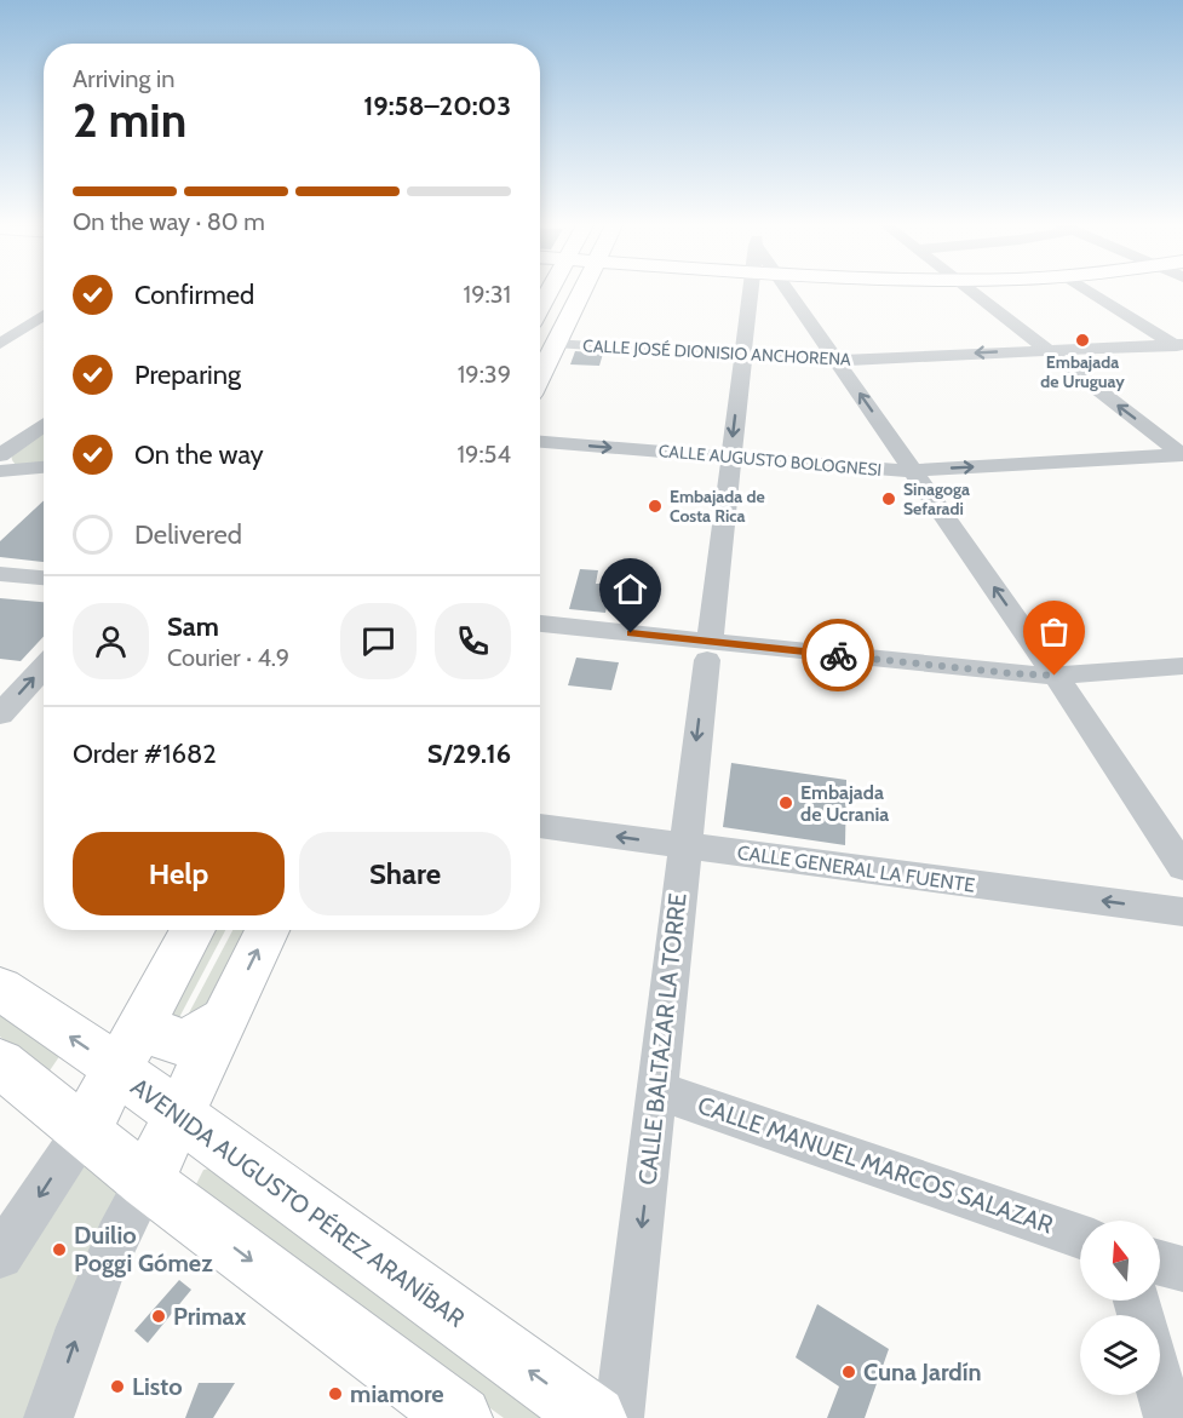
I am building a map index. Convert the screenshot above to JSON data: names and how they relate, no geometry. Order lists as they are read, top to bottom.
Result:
{
  "streets": {
    "main road": ["AVENIDA AUGUSTO PÉREZ ARANÍBAR"],
    "street": [
      "CALLE JOSÉ DIONISIO ANCHORENA",
      "CALLE AUGUSTO BOLOGNESI",
      "CALLE GENERAL LA FUENTE",
      "CALLE BALTAZAR LA TORRE",
      "CALLE MANUEL MARCOS SALAZAR"
    ]
  },
  "crossings": [
    ["CALLE JOSÉ DIONISIO ANCHORENA", "CALLE BALTAZAR LA TORRE"],
    ["CALLE AUGUSTO BOLOGNESI", "CALLE BALTAZAR LA TORRE"],
    ["CALLE GENERAL LA FUENTE", "CALLE BALTAZAR LA TORRE"],
    ["CALLE BALTAZAR LA TORRE", "CALLE MANUEL MARCOS SALAZAR"]
  ],
  "one_way": ["CALLE BALTAZAR LA TORRE"],
  "places": [
    "Embajada de Uruguay",
    "Sinagoga Sefaradi",
    "Embajada de Costa Rica",
    "Embajada de Ucrania",
    "Duilio Poggi Gómez",
    "Primax",
    "Cuna Jardín",
    "Listo",
    "miamore"
  ],
  "north": "top",
  "page": {
    "heading": ["2 min", "Arriving in", "19:58–20:03"],
    "panel": [
      "Sam",
      "Courier · 4.9",
      "Order #1682",
      "S/29.16"
    ],
    "bar": "On the way · 80 m",
    "list": [
      ["Confirmed", "19:31"],
      ["Preparing", "19:39"],
      ["On the way", "19:54"],
      "Delivered"
    ],
    "buttons": ["Help", "Share"]
  }
}
